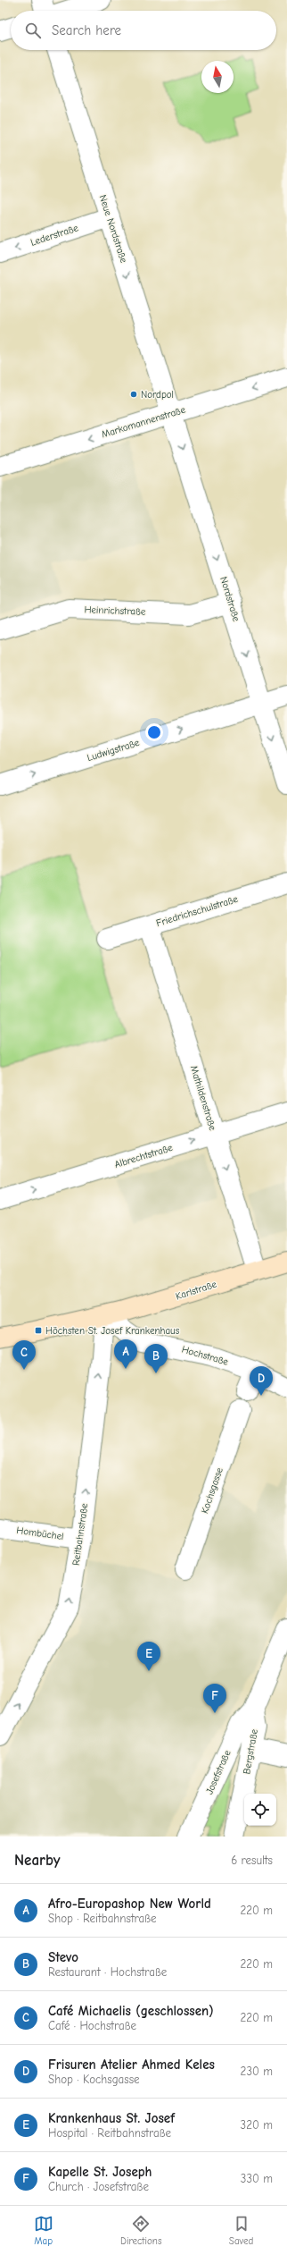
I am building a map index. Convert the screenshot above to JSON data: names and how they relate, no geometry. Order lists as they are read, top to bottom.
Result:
{
  "streets": {
    "main road": ["Karlstraße"],
    "street": [
      "Neue Nordstraße",
      "Lederstraße",
      "Markomannenstraße",
      "Nordstraße",
      "Heinrichstraße",
      "Ludwigstraße",
      "Friedrichschulstraße",
      "Mathildenstraße",
      "Albrechtstraße",
      "Hochstraße",
      "Kochsgasse",
      "Hombüchel",
      "Reitbahnstraße",
      "Bergstraße",
      "Josefstraße"
    ]
  },
  "crossings": [
    ["Neue Nordstraße", "Lederstraße"],
    ["Neue Nordstraße", "Markomannenstraße"],
    ["Neue Nordstraße", "Nordstraße"],
    ["Markomannenstraße", "Nordstraße"],
    ["Nordstraße", "Heinrichstraße"],
    ["Nordstraße", "Ludwigstraße"],
    ["Friedrichschulstraße", "Mathildenstraße"],
    ["Mathildenstraße", "Albrechtstraße"],
    ["Mathildenstraße", "Karlstraße"],
    ["Karlstraße", "Hochstraße"],
    ["Karlstraße", "Reitbahnstraße"],
    ["Hochstraße", "Reitbahnstraße"],
    ["Hombüchel", "Reitbahnstraße"],
    ["Bergstraße", "Josefstraße"]
  ],
  "one_way": [
    "Neue Nordstraße",
    "Lederstraße",
    "Markomannenstraße",
    "Nordstraße",
    "Ludwigstraße",
    "Mathildenstraße",
    "Albrechtstraße",
    "Reitbahnstraße"
  ],
  "places": {
    "other": ["Nordpol"],
    "transit": ["Höchsten St. Josef Krankenhaus"]
  },
  "north": "top",
  "page": {
    "search": "Search here",
    "pins": [
      "A",
      "C",
      "B",
      "D",
      "E",
      "F"
    ],
    "heading": ["Nearby", "6 results"],
    "list": [
      {
        "mark": "A",
        "name": "Afro-Europashop New World",
        "note": "Shop · Reitbahnstraße",
        "value": "220 m"
      },
      {
        "mark": "B",
        "name": "Stevo",
        "note": "Restaurant · Hochstraße",
        "value": "220 m"
      },
      {
        "mark": "C",
        "name": "Café Michaelis (geschlossen)",
        "note": "Café · Hochstraße",
        "value": "220 m"
      },
      {
        "mark": "D",
        "name": "Frisuren Atelier Ahmed Keles",
        "note": "Shop · Kochsgasse",
        "value": "230 m"
      },
      {
        "mark": "E",
        "name": "Krankenhaus St. Josef",
        "note": "Hospital · Reitbahnstraße",
        "value": "320 m"
      },
      {
        "mark": "F",
        "name": "Kapelle St. Joseph",
        "note": "Church · Josefstraße",
        "value": "330 m"
      }
    ],
    "nav": ["Map", "Directions", "Saved"]
  }
}
